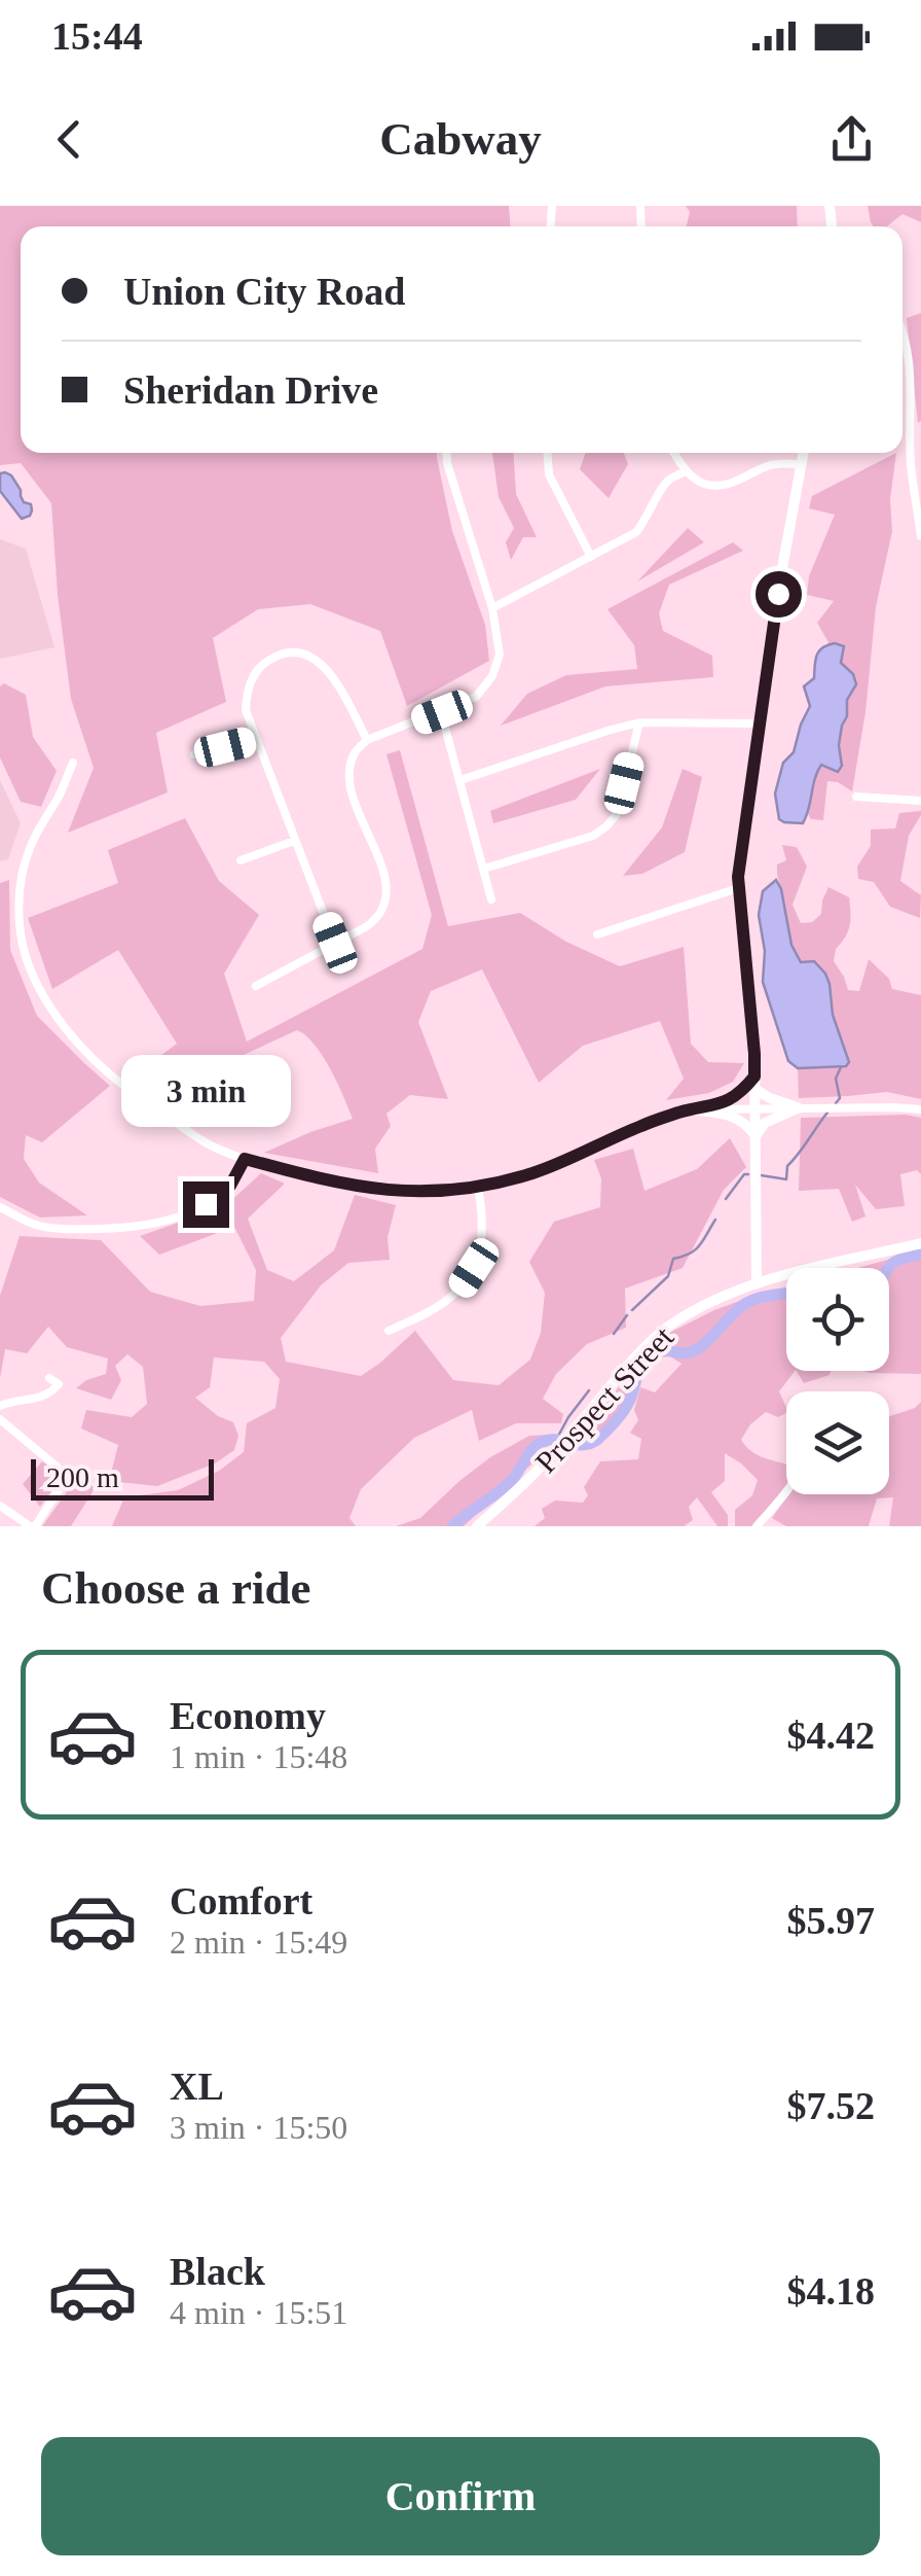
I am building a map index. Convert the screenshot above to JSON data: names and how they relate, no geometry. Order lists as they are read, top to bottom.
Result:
{
  "streets": {
    "main road": ["Prospect Street"]
  },
  "scale_bar": "200 m",
  "page": {
    "status": "15:44",
    "header": "Cabway",
    "banner": ["Union City Road", "Sheridan Drive"],
    "bubble": "3 min",
    "scale": "200 m",
    "heading": "Choose a ride",
    "list": [
      {
        "name": "Economy",
        "note": "1 min · 15:48",
        "value": "$4.42"
      },
      {
        "name": "Comfort",
        "note": "2 min · 15:49",
        "value": "$5.97"
      },
      {
        "name": "XL",
        "note": "3 min · 15:50",
        "value": "$7.52"
      },
      {
        "name": "Black",
        "note": "4 min · 15:51",
        "value": "$4.18"
      }
    ],
    "buttons": "Confirm"
  }
}
